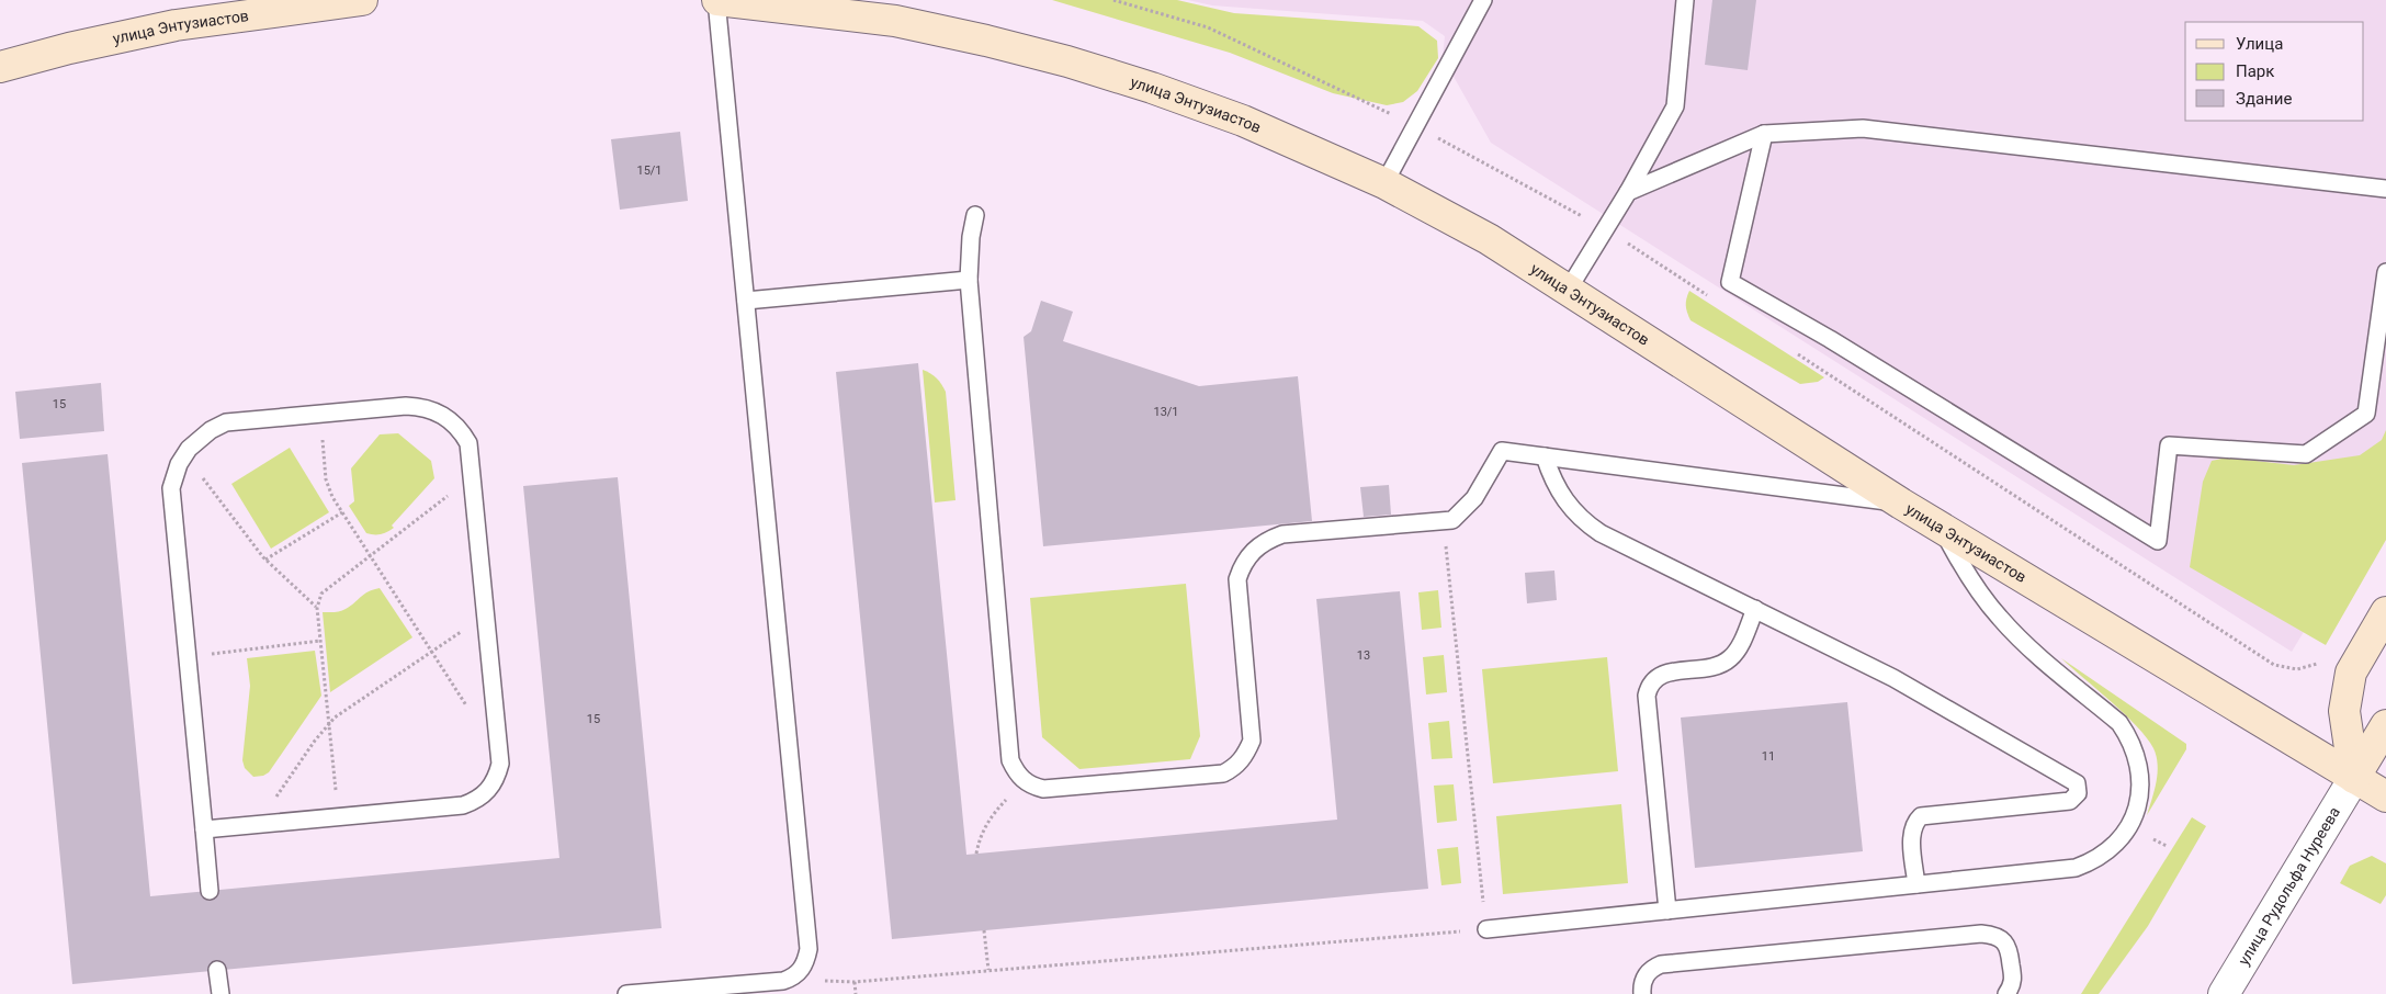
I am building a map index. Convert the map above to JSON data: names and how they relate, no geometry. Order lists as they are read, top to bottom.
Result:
{
  "streets": {
    "main road": ["улица Энтузиастов", "улица Рудольфа Нуреева"]
  },
  "crossings": [
    ["улица Энтузиастов", "улица Рудольфа Нуреева"]
  ],
  "house_numbers": [
    "15/1",
    "15",
    "13/1",
    "13",
    "15",
    "11"
  ],
  "legend": ["Улица", "Парк", "Здание"]
}
